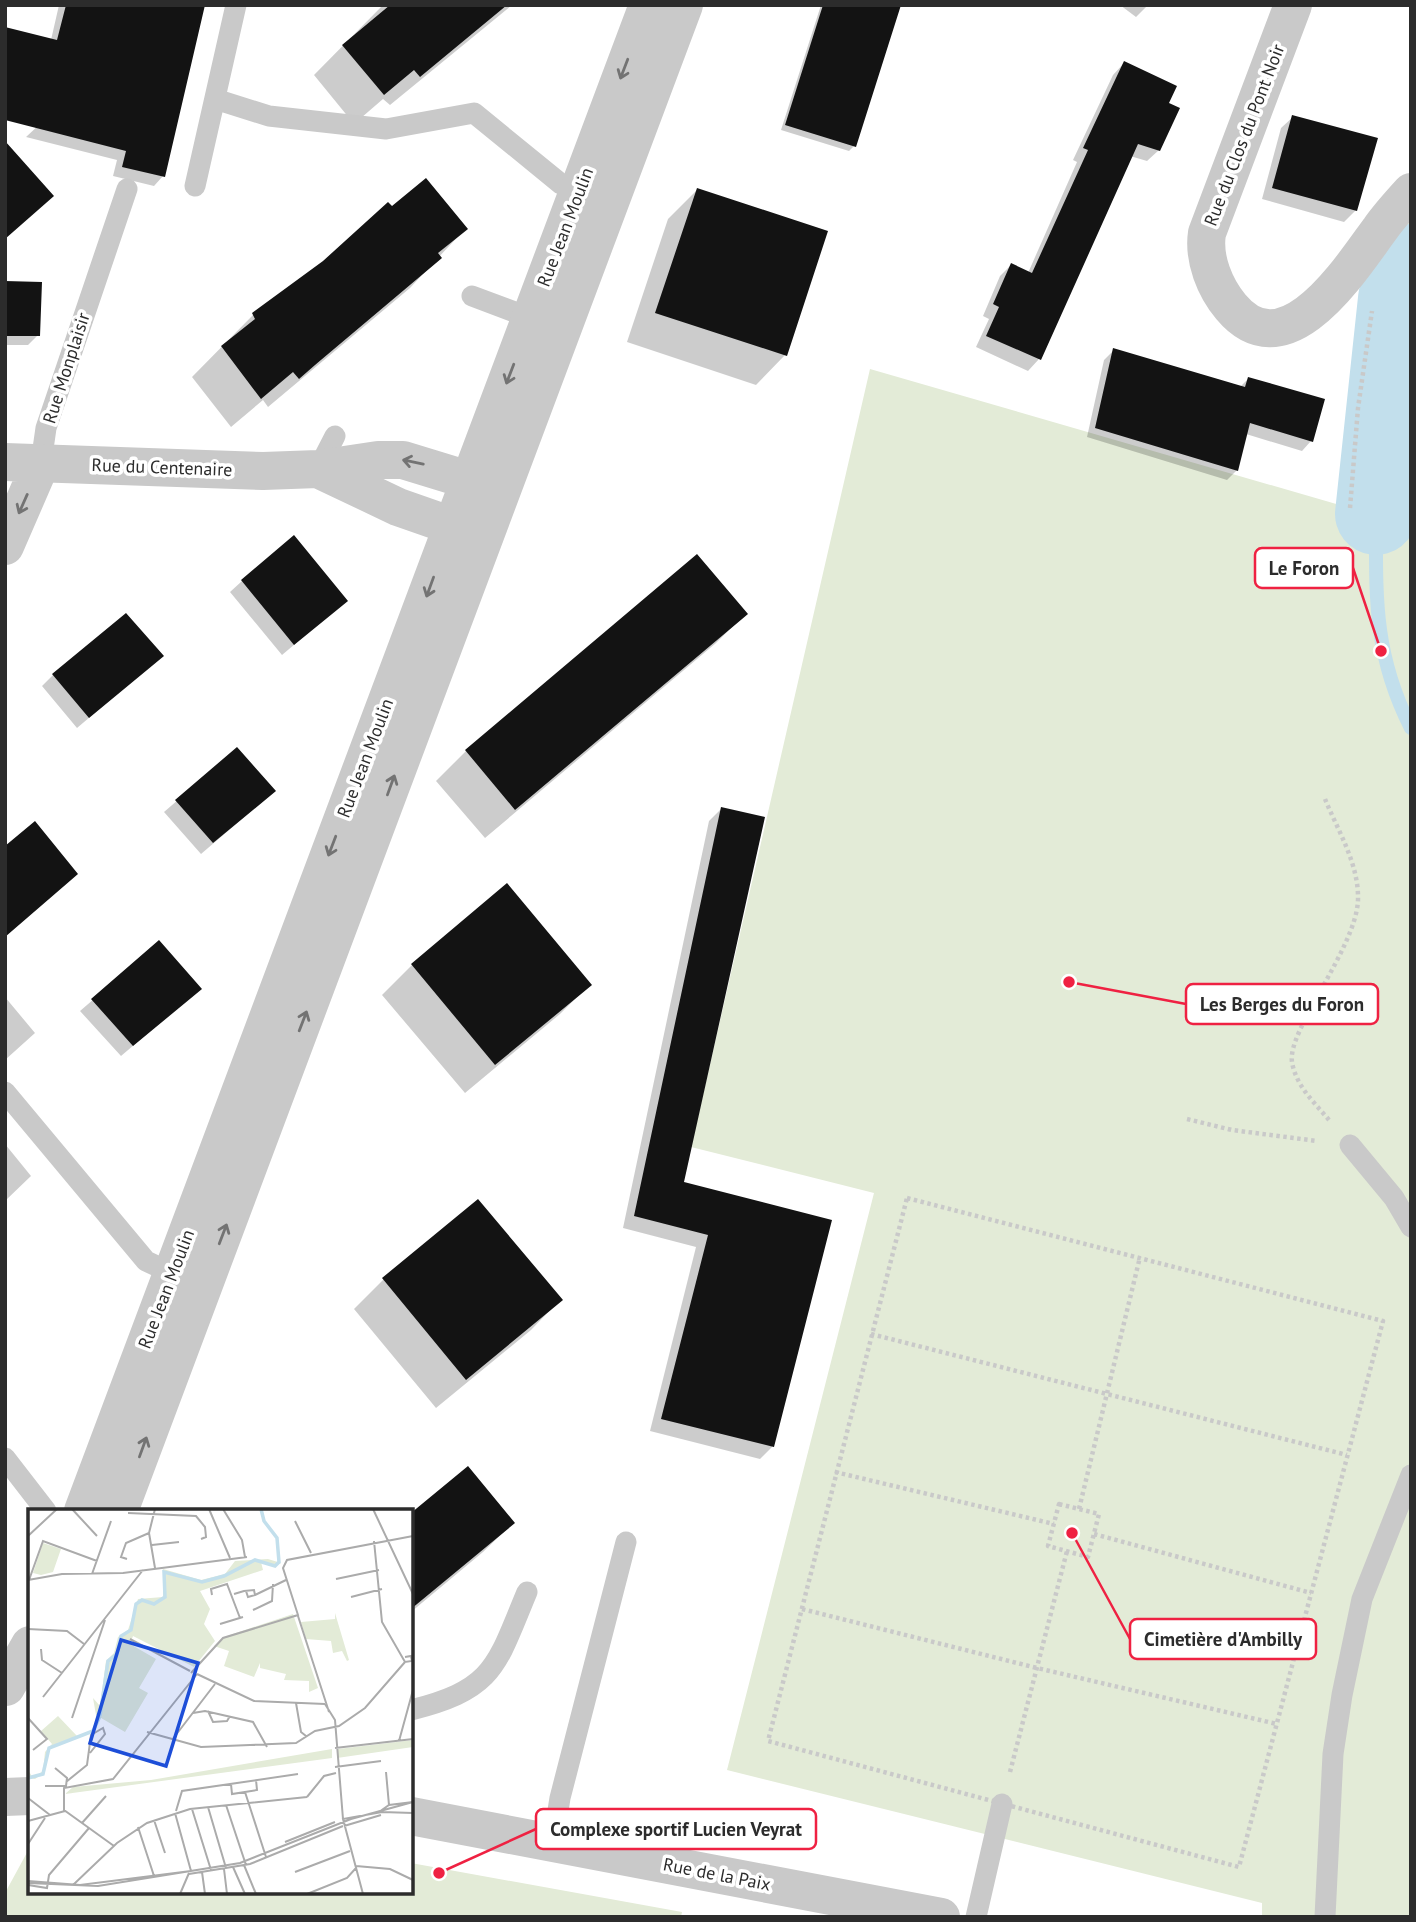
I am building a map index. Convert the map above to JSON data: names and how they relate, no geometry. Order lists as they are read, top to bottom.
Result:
{
  "streets": {
    "street": [
      "Rue du Clos du Pont Noir",
      "Rue Jean Moulin",
      "Rue Monplaisir",
      "Rue du Centenaire",
      "Rue de la Paix"
    ]
  },
  "crossings": [
    ["Rue Jean Moulin", "Rue du Centenaire"],
    ["Rue Monplaisir", "Rue du Centenaire"]
  ],
  "places": [
    "Le Foron",
    "Les Berges du Foron",
    "Cimetière d'Ambilly",
    "Complexe sportif Lucien Veyrat"
  ]
}
